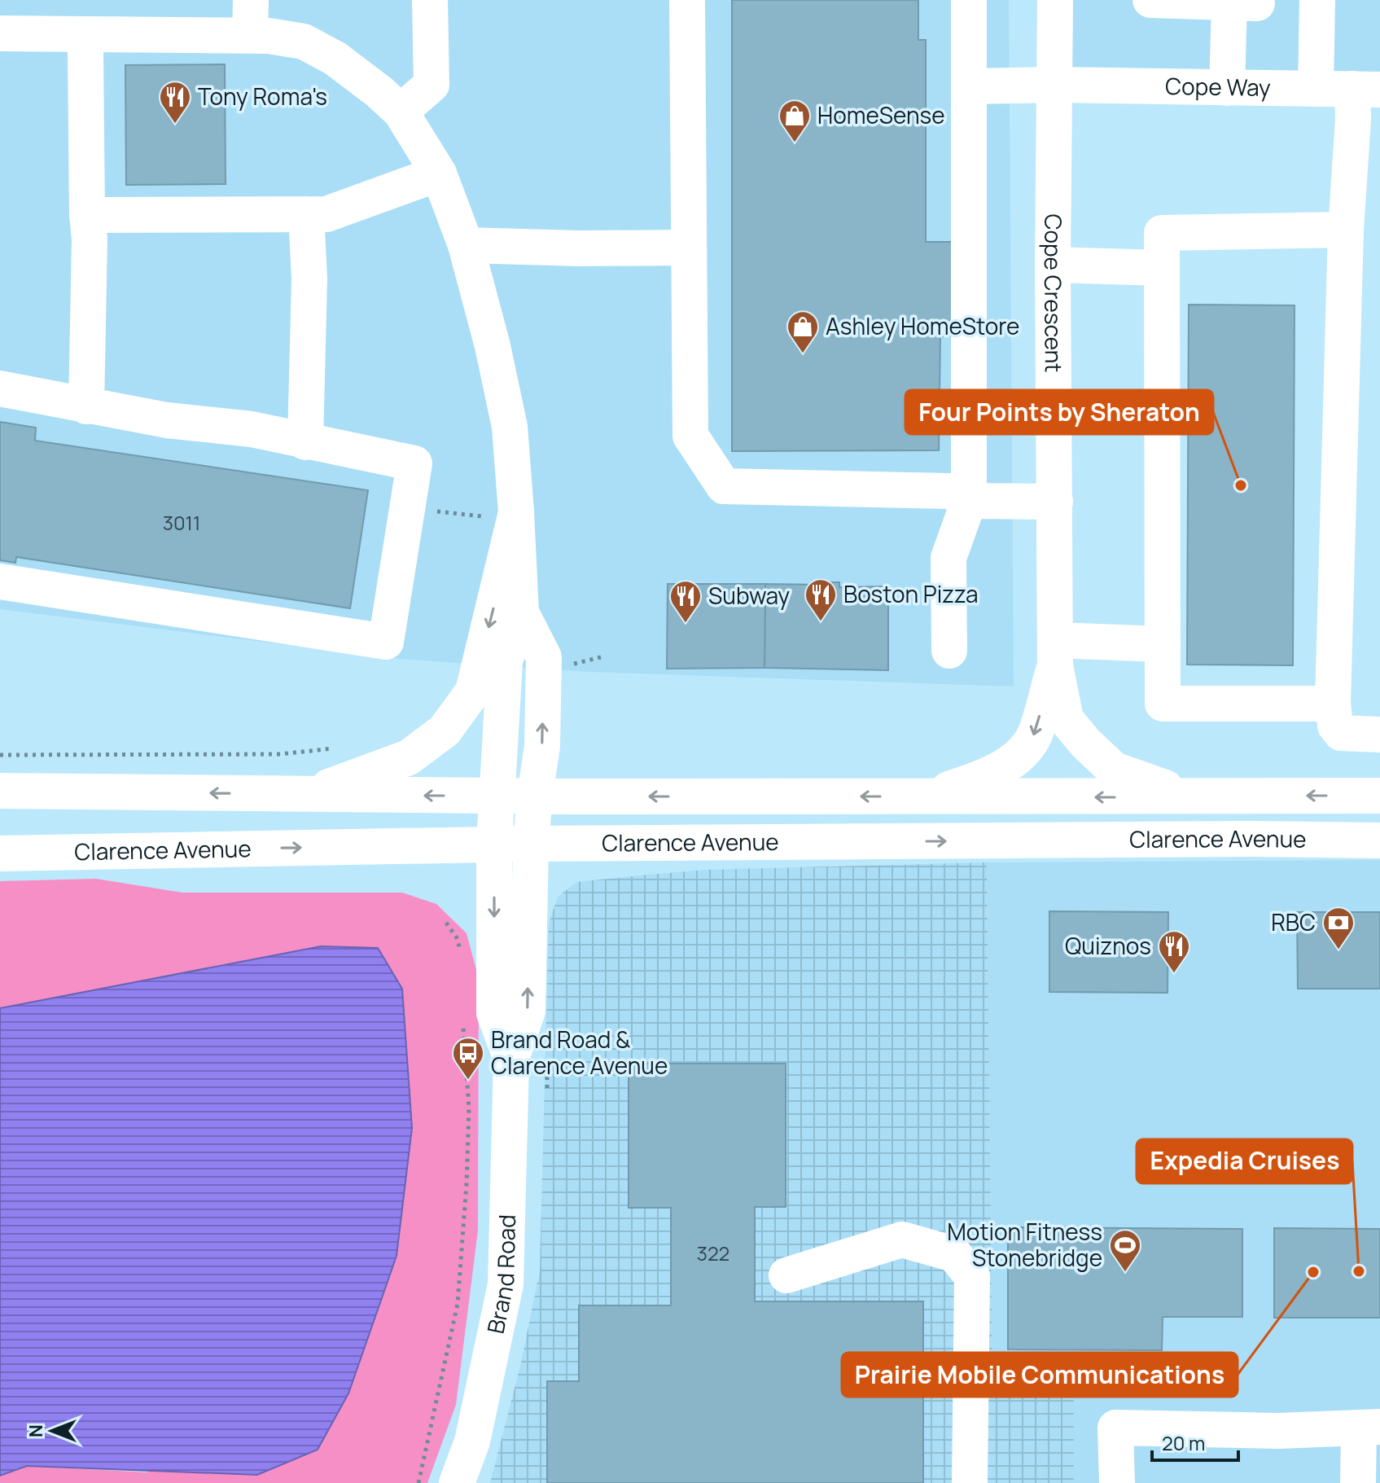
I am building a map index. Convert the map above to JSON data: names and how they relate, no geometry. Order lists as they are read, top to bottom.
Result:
{
  "streets": {
    "main road": [
      "Cope Way",
      "Cope Crescent",
      "Clarence Avenue",
      "Brand Road"
    ]
  },
  "crossings": [
    ["Cope Way", "Cope Crescent"],
    ["Clarence Avenue", "Brand Road"]
  ],
  "places": {
    "restaurant": [
      "Tony Roma's",
      "Boston Pizza",
      "Subway",
      "Quiznos"
    ],
    "shop": ["HomeSense", "Ashley HomeStore"],
    "other": ["Four Points by Sheraton", "Expedia Cruises", "Prairie Mobile Communications"],
    "bank": ["RBC"],
    "bus stop": ["Brand Road & Clarence Avenue"],
    "sports": ["Motion Fitness Stonebridge"]
  },
  "house_numbers": ["3011", "322"],
  "scale_bar": "20 m",
  "north": "left"
}
